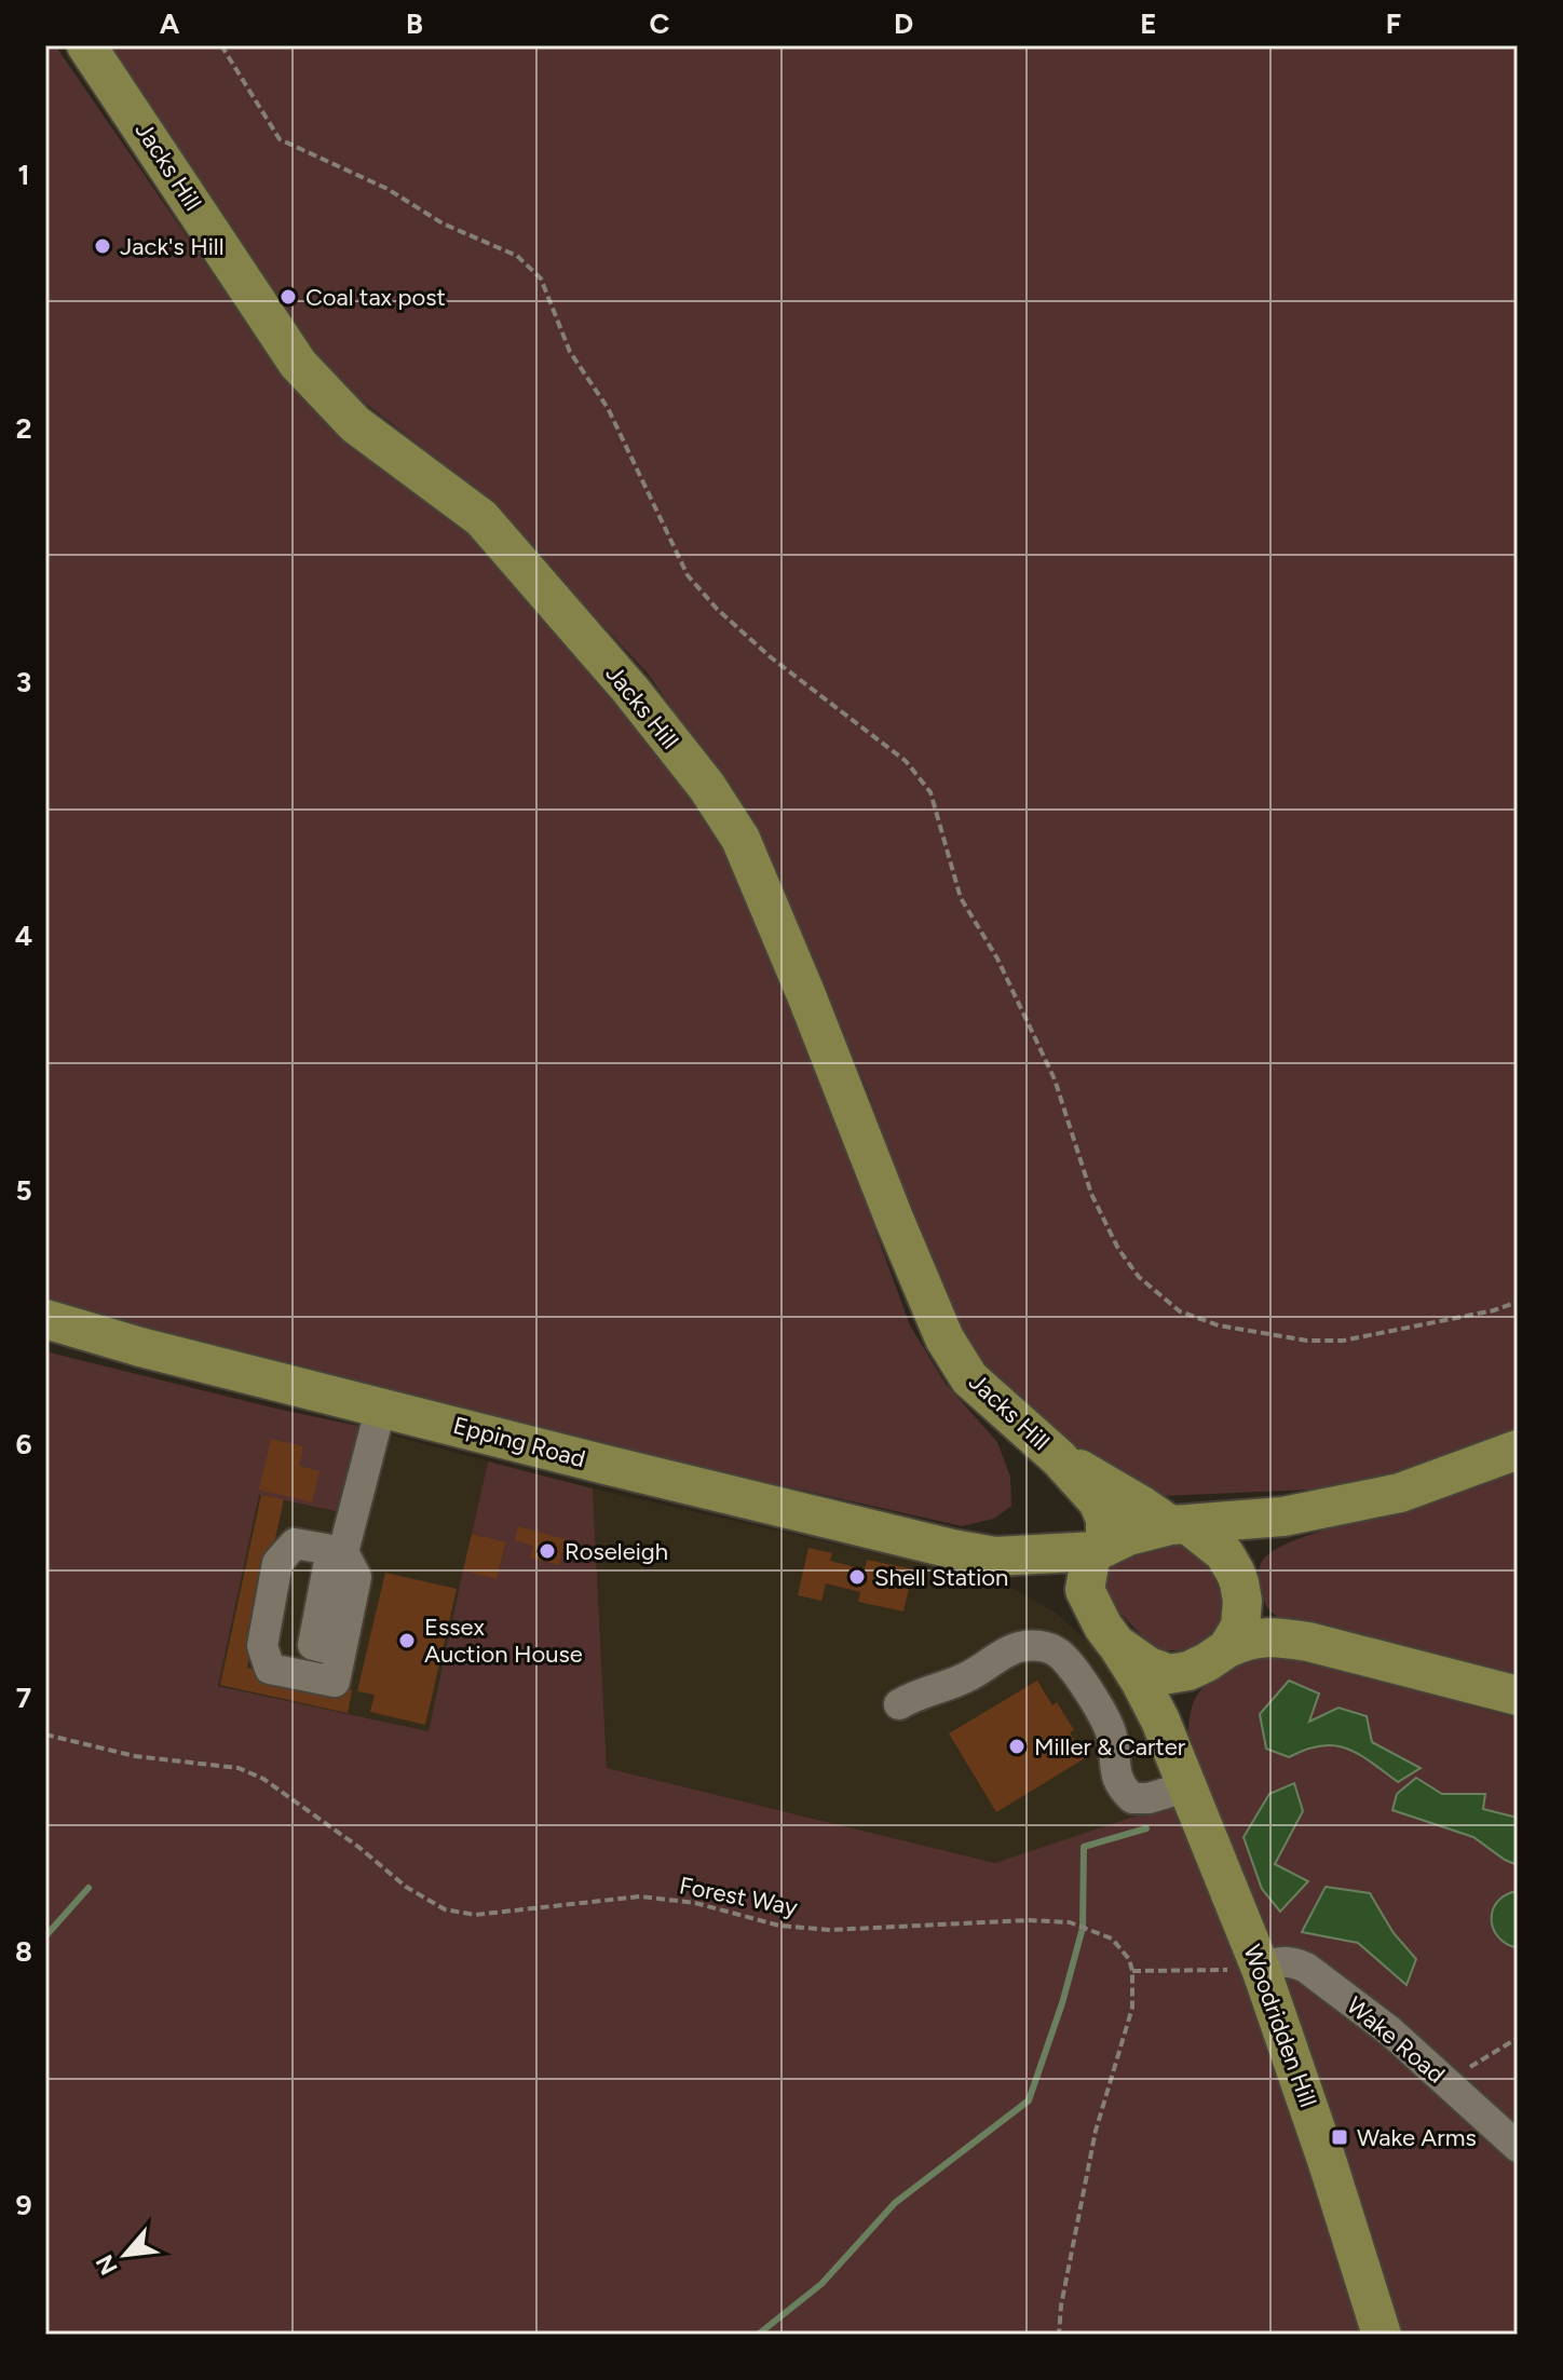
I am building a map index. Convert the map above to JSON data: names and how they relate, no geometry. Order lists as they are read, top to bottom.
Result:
{
  "streets": {
    "main road": ["Jacks Hill", "Epping Road", "Woodridden Hill"],
    "street": ["Wake Road"],
    "path": ["Forest Way"]
  },
  "crossings": [
    ["Epping Road", "Woodridden Hill"],
    ["Woodridden Hill", "Wake Road"]
  ],
  "places": {
    "other": [
      "Jack's Hill",
      "Coal tax post",
      "Roseleigh",
      "Shell Station",
      "Essex Auction House",
      "Miller & Carter"
    ],
    "transit": ["Wake Arms"]
  },
  "north": "bottom left",
  "grid": {
    "columns": [
      "A",
      "B",
      "C",
      "D",
      "E",
      "F"
    ],
    "rows": [
      "1",
      "2",
      "3",
      "4",
      "5",
      "6",
      "7",
      "8",
      "9"
    ]
  }
}
